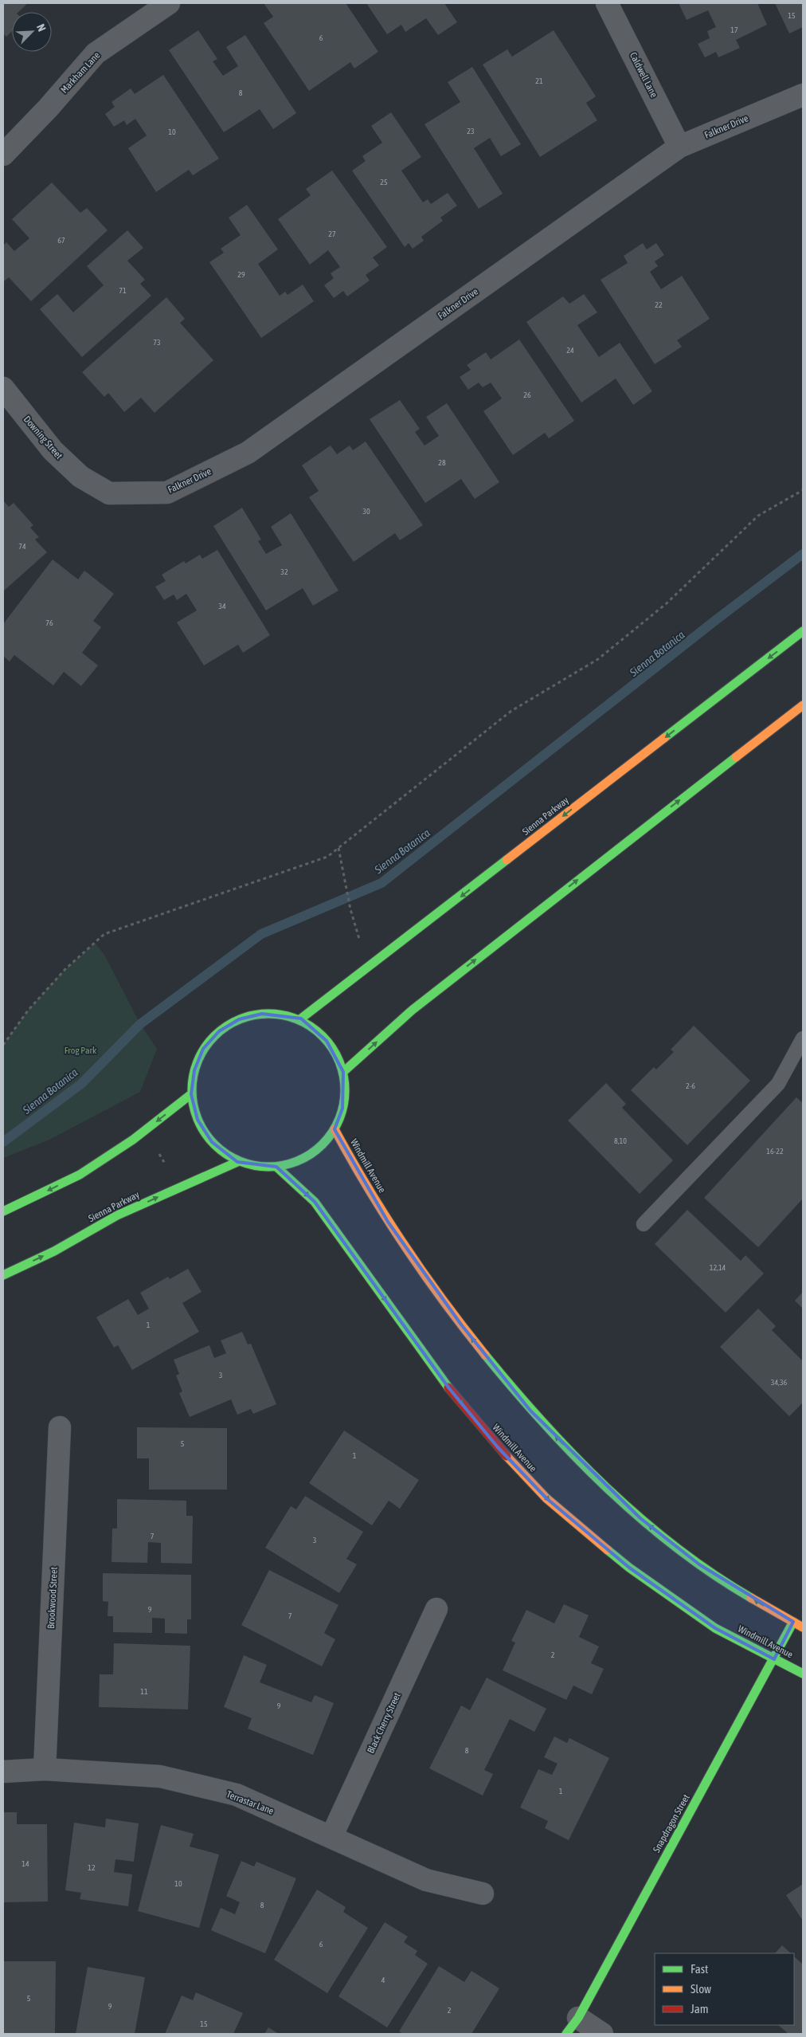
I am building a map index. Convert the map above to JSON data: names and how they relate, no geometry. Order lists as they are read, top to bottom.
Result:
{
  "streets": {
    "main road": ["Sienna Parkway", "Windmill Avenue", "Snapdragon Street"],
    "street": [
      "Markham Lane",
      "Caldwell Lane",
      "Falkner Drive",
      "Downing Street",
      "Brookwood Street",
      "Black Cherry Street",
      "Terrastar Lane"
    ]
  },
  "crossings": [
    ["Caldwell Lane", "Falkner Drive"],
    ["Falkner Drive", "Downing Street"],
    ["Windmill Avenue", "Snapdragon Street"],
    ["Brookwood Street", "Terrastar Lane"],
    ["Black Cherry Street", "Terrastar Lane"]
  ],
  "water": ["Sienna Botanica"],
  "parks": ["Frog Park"],
  "house_numbers": [
    "15",
    "17",
    "6",
    "21",
    "8",
    "23",
    "10",
    "25",
    "27",
    "67",
    "29",
    "71",
    "22",
    "73",
    "24",
    "26",
    "28",
    "30",
    "74",
    "32",
    "34",
    "76",
    "2-6",
    "8,10",
    "16-22",
    "12,14",
    "1",
    "3",
    "34,36",
    "5",
    "1",
    "7",
    "3",
    "9",
    "7",
    "2",
    "11",
    "9",
    "8",
    "1",
    "14",
    "12",
    "10",
    "8",
    "6",
    "4",
    "5",
    "9",
    "2",
    "15"
  ],
  "legend": ["Fast", "Slow", "Jam"],
  "north": "top right"
}
